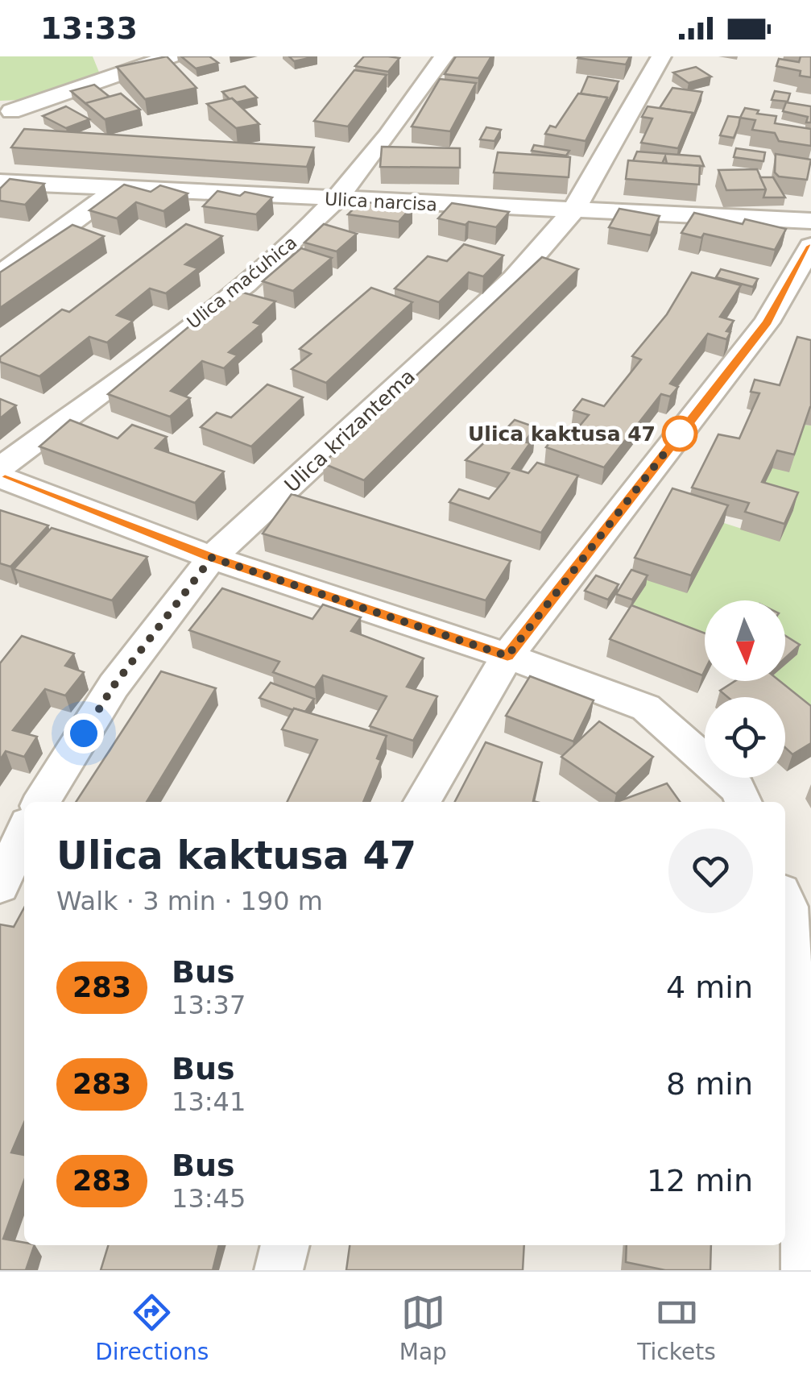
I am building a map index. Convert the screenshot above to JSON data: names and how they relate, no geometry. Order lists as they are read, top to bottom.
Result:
{
  "streets": {
    "street": ["Ulica narcisa", "Ulica maćuhica", "Ulica krizantema"]
  },
  "crossings": [
    ["Ulica narcisa", "Ulica maćuhica"],
    ["Ulica narcisa", "Ulica krizantema"]
  ],
  "places": ["Ulica kaktusa 47"],
  "lines": ["bus line 283"],
  "north": "bottom",
  "page": {
    "status": "13:33",
    "heading": ["Ulica kaktusa 47", "Walk · 3 min · 190 m"],
    "list": [
      {
        "mark": "283",
        "name": "Bus",
        "note": "13:37",
        "value": "4 min"
      },
      {
        "mark": "283",
        "name": "Bus",
        "note": "13:41",
        "value": "8 min"
      },
      {
        "mark": "283",
        "name": "Bus",
        "note": "13:45",
        "value": "12 min"
      }
    ],
    "tabs": ["Directions", "Map", "Tickets"]
  }
}
